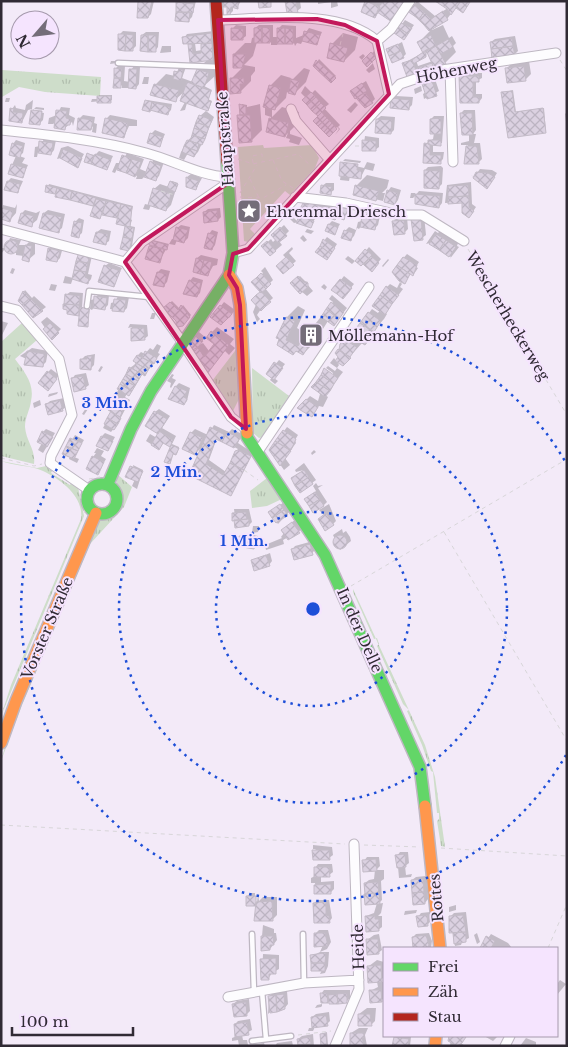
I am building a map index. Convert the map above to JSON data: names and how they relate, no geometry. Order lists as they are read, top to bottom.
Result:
{
  "streets": {
    "street": [
      "Höhenweg",
      "Hauptstraße",
      "Wescherheckerweg",
      "Vorster Straße",
      "In der Delle",
      "Rottes",
      "Heide"
    ]
  },
  "crossings": [
    ["Höhenweg", "Hauptstraße"],
    ["Höhenweg", "Wescherheckerweg"],
    ["Hauptstraße", "In der Delle"],
    ["In der Delle", "Rottes"]
  ],
  "places": {
    "place": ["Ehrenmal Driesch"],
    "building": ["Möllemann-Hof"]
  },
  "legend": ["Frei", "Zäh", "Stau"],
  "scale_bar": "100 m",
  "north": "bottom left",
  "rings": ["3 Min.", "2 Min.", "1 Min."]
}
